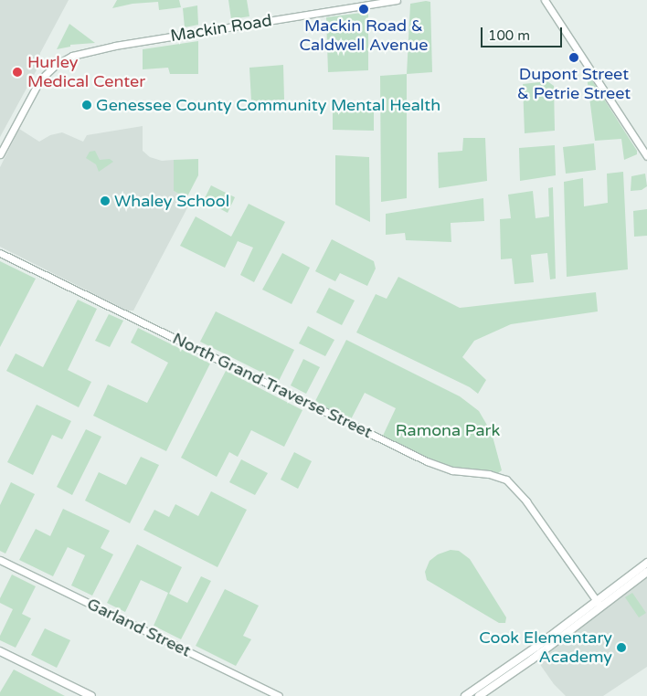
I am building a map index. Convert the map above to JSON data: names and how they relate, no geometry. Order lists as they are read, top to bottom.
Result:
{
  "streets": {
    "street": ["Mackin Road", "North Grand Traverse Street", "Garland Street"]
  },
  "parks": ["Ramona Park"],
  "places": [
    "Mackin Road & Caldwell Avenue",
    "Dupont Street & Petrie Street",
    "Hurley Medical Center",
    "Genessee County Community Mental Health",
    "Whaley School",
    "Cook Elementary Academy"
  ],
  "scale_bar": "100 m"
}
